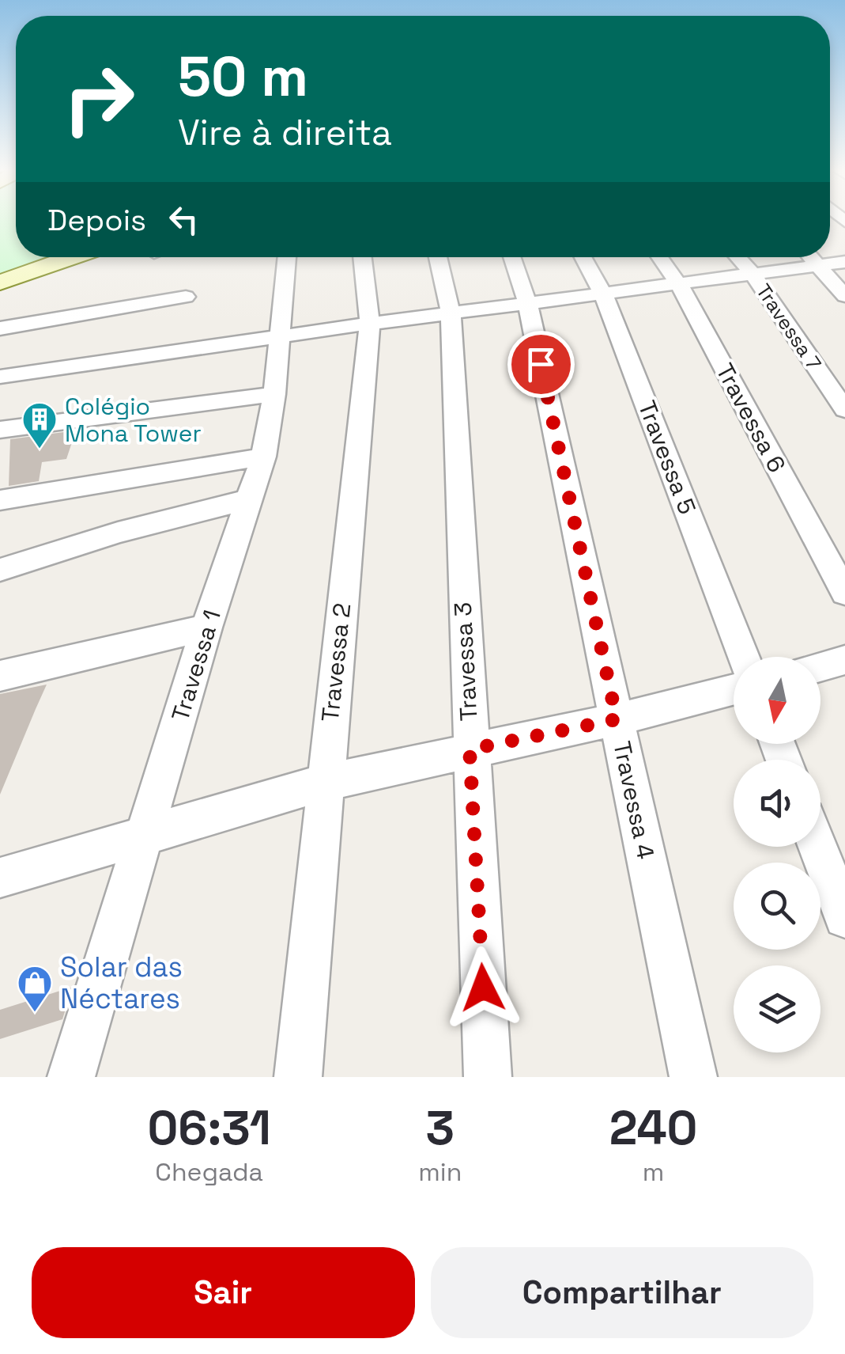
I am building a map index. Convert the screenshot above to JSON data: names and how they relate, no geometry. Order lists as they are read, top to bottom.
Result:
{
  "streets": {
    "street": [
      "Travessa 7",
      "Travessa 6",
      "Travessa 5",
      "Travessa 3",
      "Travessa 2",
      "Travessa 1",
      "Travessa 4"
    ]
  },
  "places": {
    "building": ["Colégio Mona Tower"],
    "shop": ["Solar das Néctares"]
  },
  "north": "bottom",
  "page": {
    "turn": ["50 m", "Vire à direita"],
    "then": "Depois",
    "eta": [
      "06:31",
      "Chegada",
      "3",
      "min",
      "240",
      "m"
    ],
    "buttons": ["Sair", "Compartilhar"]
  }
}
